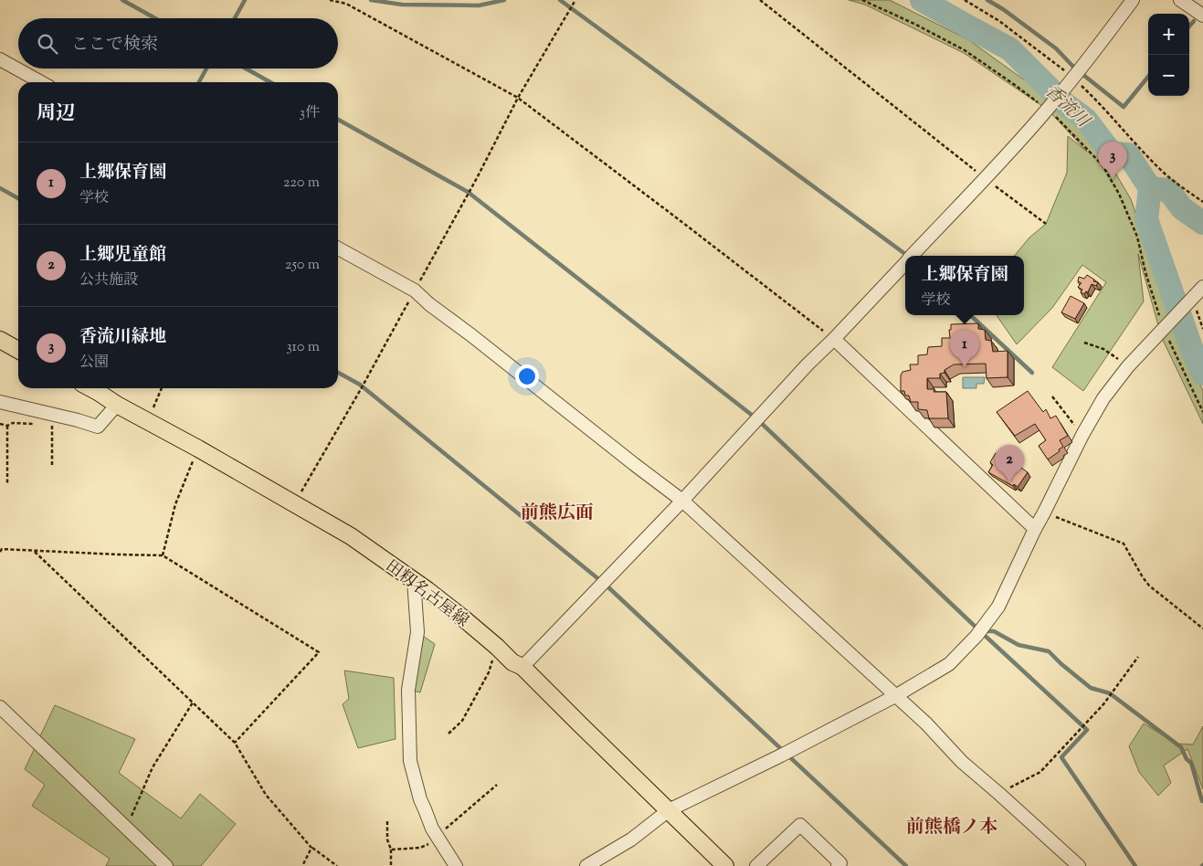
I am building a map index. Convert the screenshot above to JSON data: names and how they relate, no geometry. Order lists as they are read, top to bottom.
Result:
{
  "streets": {
    "main road": ["田籾名古屋線"]
  },
  "districts": ["前熊広面", "前熊橋ノ本"],
  "water": ["香流川"],
  "page": {
    "map_buttons": ["+", "−"],
    "search": "ここで検索",
    "heading": ["周辺", "3件"],
    "pins": ["3", "1", "2"],
    "list": [
      {
        "mark": "1",
        "name": "上郷保育園",
        "note": "学校",
        "value": "220 m"
      },
      {
        "mark": "2",
        "name": "上郷児童館",
        "note": "公共施設",
        "value": "250 m"
      },
      {
        "mark": "3",
        "name": "香流川緑地",
        "note": "公園",
        "value": "310 m"
      }
    ],
    "popup": ["上郷保育園", "学校"]
  }
}
